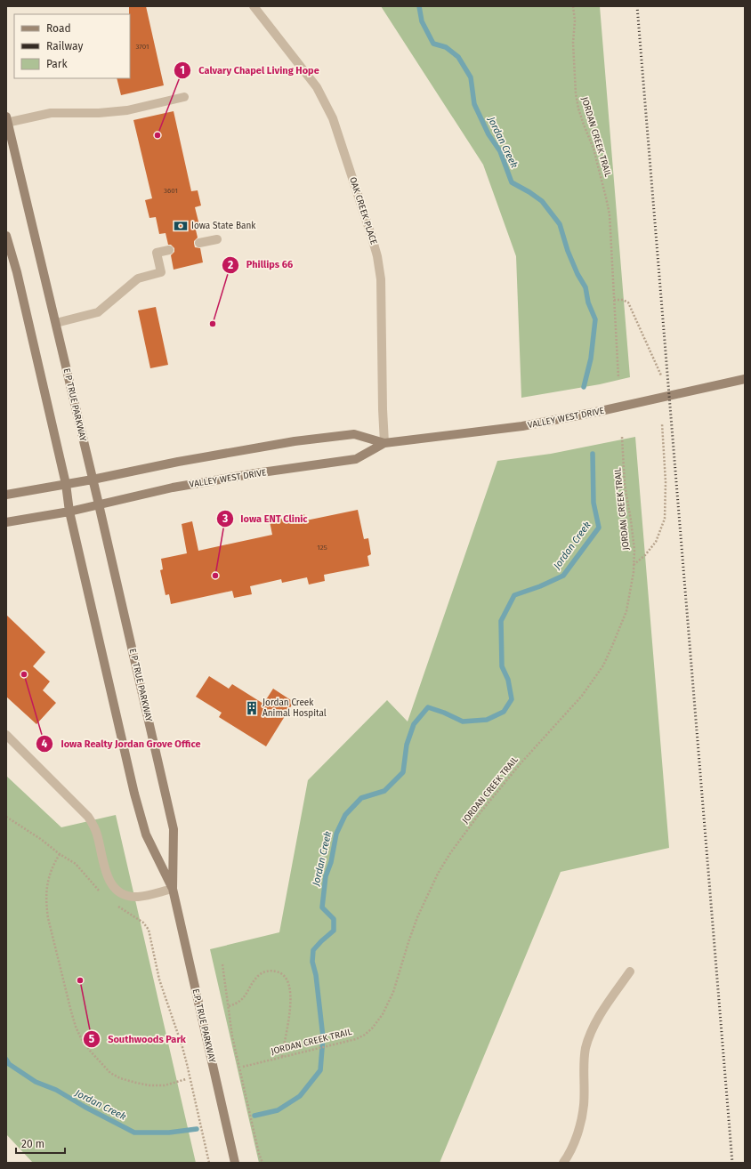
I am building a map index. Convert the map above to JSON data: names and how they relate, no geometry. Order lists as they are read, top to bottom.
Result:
{
  "streets": {
    "main road": ["E P TRUE PARKWAY", "VALLEY WEST DRIVE", "E.P. TRUE PARKWAY"],
    "street": ["OAK CREEK PLACE"],
    "path": ["JORDAN CREEK TRAIL"]
  },
  "crossings": [
    ["OAK CREEK PLACE", "VALLEY WEST DRIVE"],
    ["E P TRUE PARKWAY", "VALLEY WEST DRIVE"],
    ["E P TRUE PARKWAY", "E.P. TRUE PARKWAY"]
  ],
  "water": ["Jordan Creek"],
  "places": {
    "other": [
      "Calvary Chapel Living Hope",
      "Phillips 66",
      "Iowa ENT Clinic",
      "Iowa Realty Jordan Grove Office",
      "Southwoods Park"
    ],
    "bank": ["Iowa State Bank"],
    "building": ["Jordan Creek Animal Hospital"]
  },
  "house_numbers": ["3701", "3601", "125"],
  "legend": ["Road", "Railway", "Park"],
  "scale_bar": "20 m"
}
